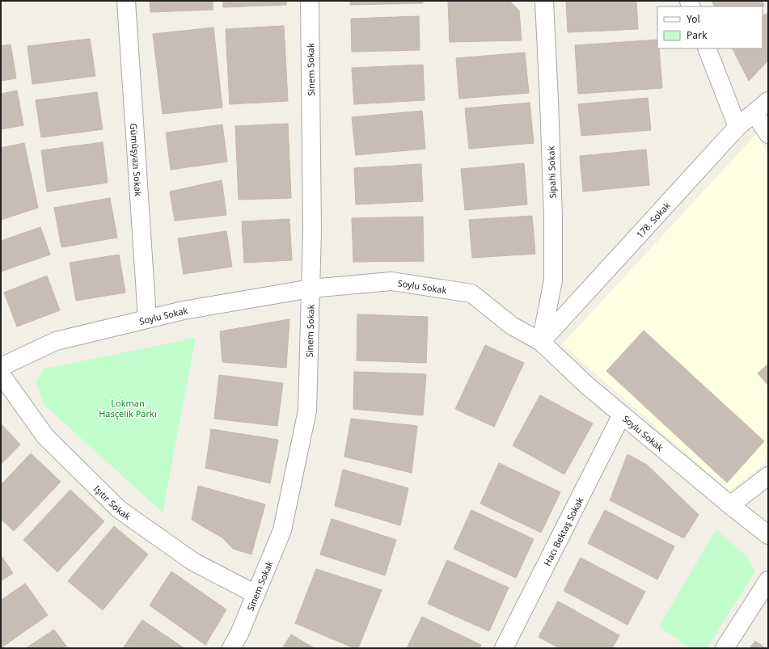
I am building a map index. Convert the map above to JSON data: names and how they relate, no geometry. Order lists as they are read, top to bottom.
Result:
{
  "streets": {
    "street": [
      "Sinem Sokak",
      "Gümüşyazı Sokak",
      "Sipahi Sokak",
      "178. Sokak",
      "Soylu Sokak",
      "Işıtır Sokak",
      "Hacı Bektaş Sokak"
    ]
  },
  "crossings": [
    ["Sinem Sokak", "Soylu Sokak"],
    ["Sinem Sokak", "Işıtır Sokak"],
    ["Gümüşyazı Sokak", "Soylu Sokak"],
    ["Sipahi Sokak", "178. Sokak"],
    ["Sipahi Sokak", "Soylu Sokak"],
    ["178. Sokak", "Soylu Sokak"],
    ["Soylu Sokak", "Hacı Bektaş Sokak"]
  ],
  "parks": ["Lokman Hasçelik Parkı"],
  "legend": ["Yol", "Park"]
}
